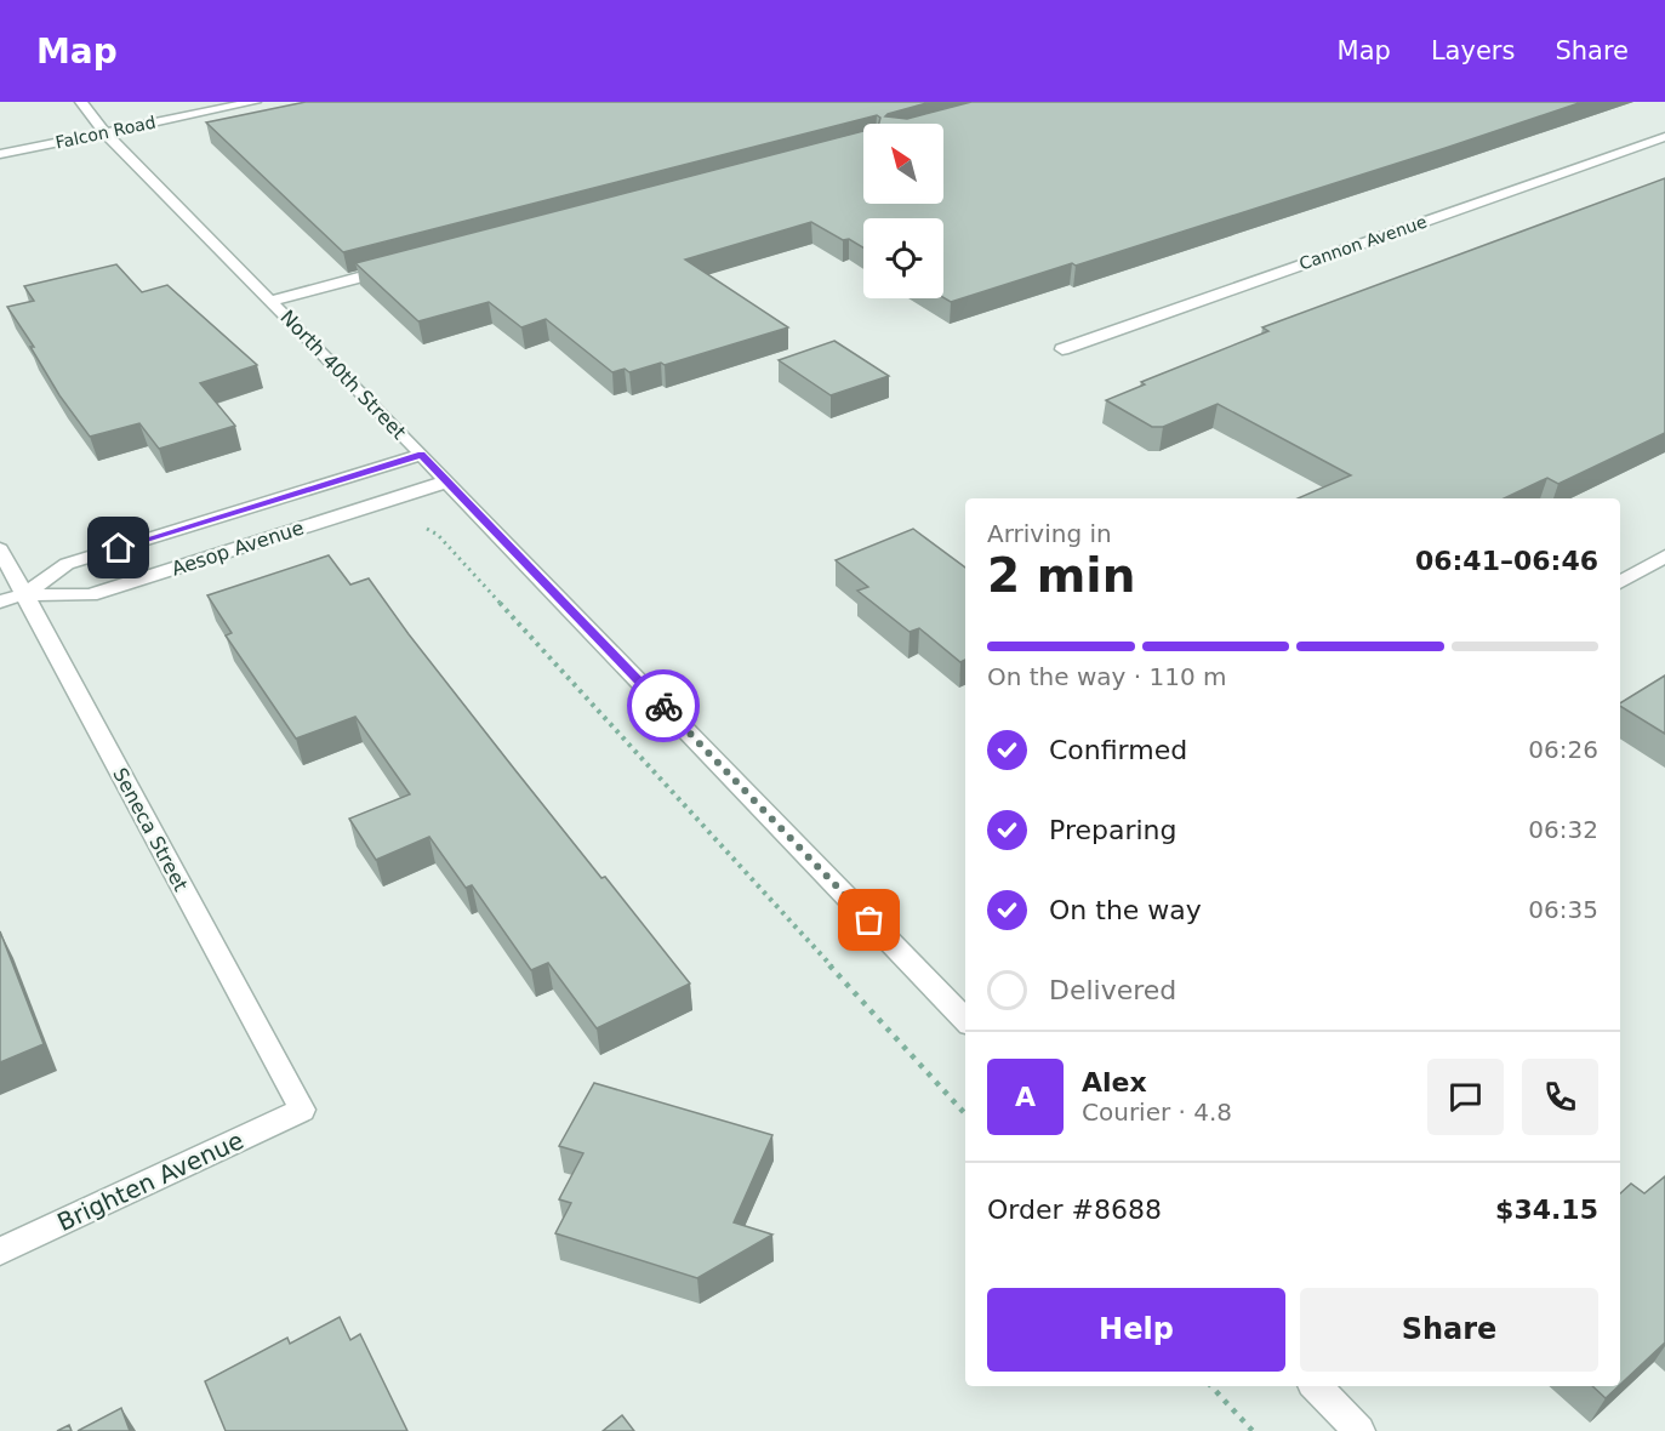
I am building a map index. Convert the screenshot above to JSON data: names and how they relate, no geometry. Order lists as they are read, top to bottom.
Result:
{
  "streets": {
    "street": [
      "Falcon Road",
      "Cannon Avenue",
      "North 40th Street",
      "Aesop Avenue",
      "Seneca Street",
      "Brighten Avenue"
    ]
  },
  "crossings": [
    ["Falcon Road", "North 40th Street"],
    ["North 40th Street", "Aesop Avenue"],
    ["Aesop Avenue", "Seneca Street"],
    ["Seneca Street", "Brighten Avenue"]
  ],
  "north": "top left",
  "page": {
    "header": "Map",
    "nav": ["Map", "Layers", "Share"],
    "heading": ["2 min", "Arriving in", "06:41–06:46"],
    "panel": [
      "Alex",
      "Courier · 4.8",
      "Order #8688",
      "$34.15"
    ],
    "bar": "On the way · 110 m",
    "list": [
      ["Confirmed", "06:26"],
      ["Preparing", "06:32"],
      ["On the way", "06:35"],
      "Delivered"
    ],
    "round": "A",
    "buttons": ["Help", "Share"]
  }
}
